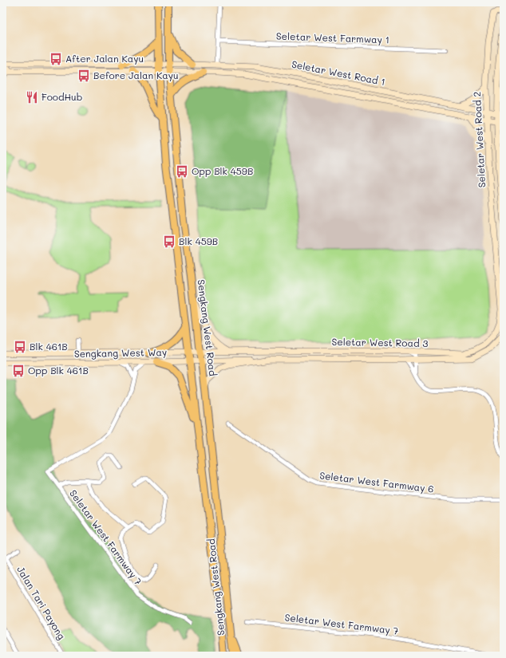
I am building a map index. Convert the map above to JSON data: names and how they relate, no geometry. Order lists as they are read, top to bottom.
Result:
{
  "streets": {
    "main road": [
      "Seletar West Road 1",
      "Seletar West Road 2",
      "Sengkang West Road",
      "Seletar West Road 3",
      "Sengkang West Way"
    ],
    "street": [
      "Seletar West Farmway 1",
      "Seletar West Farmway 6",
      "Seletar West Farmway 7",
      "Jalan Tari Payong"
    ]
  },
  "crossings": [
    ["Seletar West Road 1", "Seletar West Road 2"],
    ["Seletar West Road 1", "Sengkang West Road"],
    ["Seletar West Road 2", "Seletar West Road 3"],
    ["Sengkang West Road", "Seletar West Road 3"],
    ["Sengkang West Road", "Sengkang West Way"],
    ["Seletar West Road 3", "Sengkang West Way"]
  ],
  "places": {
    "bus stop": [
      "After Jalan Kayu",
      "Before Jalan Kayu",
      "Opp Blk 459B",
      "Blk 459B",
      "Blk 461B",
      "Opp Blk 461B"
    ],
    "restaurant": ["FoodHub"]
  }
}
